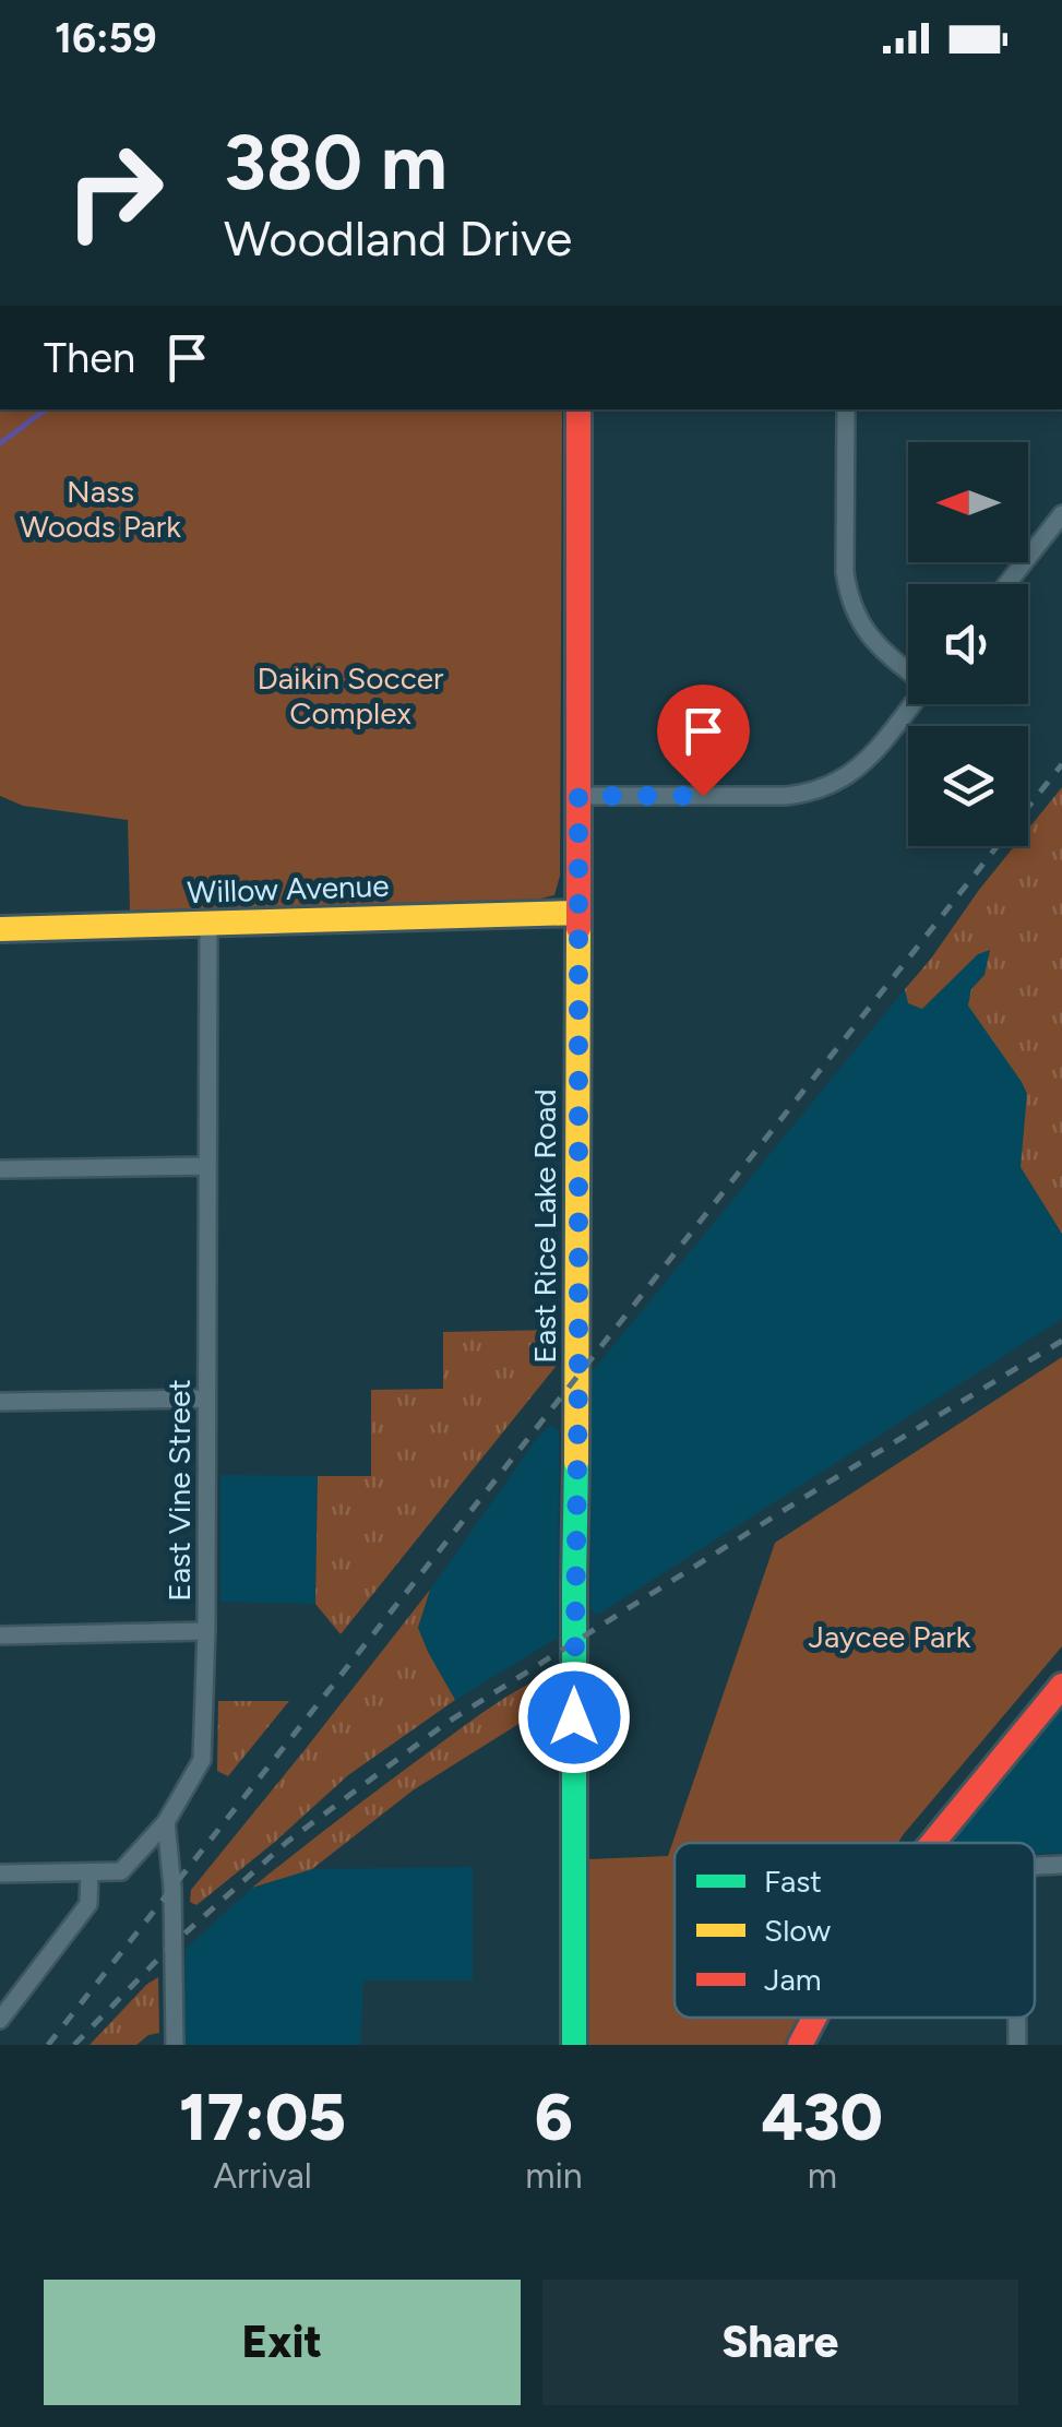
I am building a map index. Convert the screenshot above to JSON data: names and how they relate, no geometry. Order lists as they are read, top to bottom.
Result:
{
  "streets": {
    "street": ["Willow Avenue", "East Rice Lake Road", "East Vine Street"]
  },
  "crossings": [
    ["Willow Avenue", "East Rice Lake Road"],
    ["Willow Avenue", "East Vine Street"]
  ],
  "parks": ["Nass Woods Park", "Daikin Soccer Complex", "Jaycee Park"],
  "legend": ["Fast", "Slow", "Jam"],
  "north": "left",
  "page": {
    "status": "16:59",
    "turn": ["380 m", "Woodland Drive"],
    "then": "Then",
    "eta": [
      "17:05",
      "Arrival",
      "6",
      "min",
      "430",
      "m"
    ],
    "buttons": ["Exit", "Share"]
  }
}
